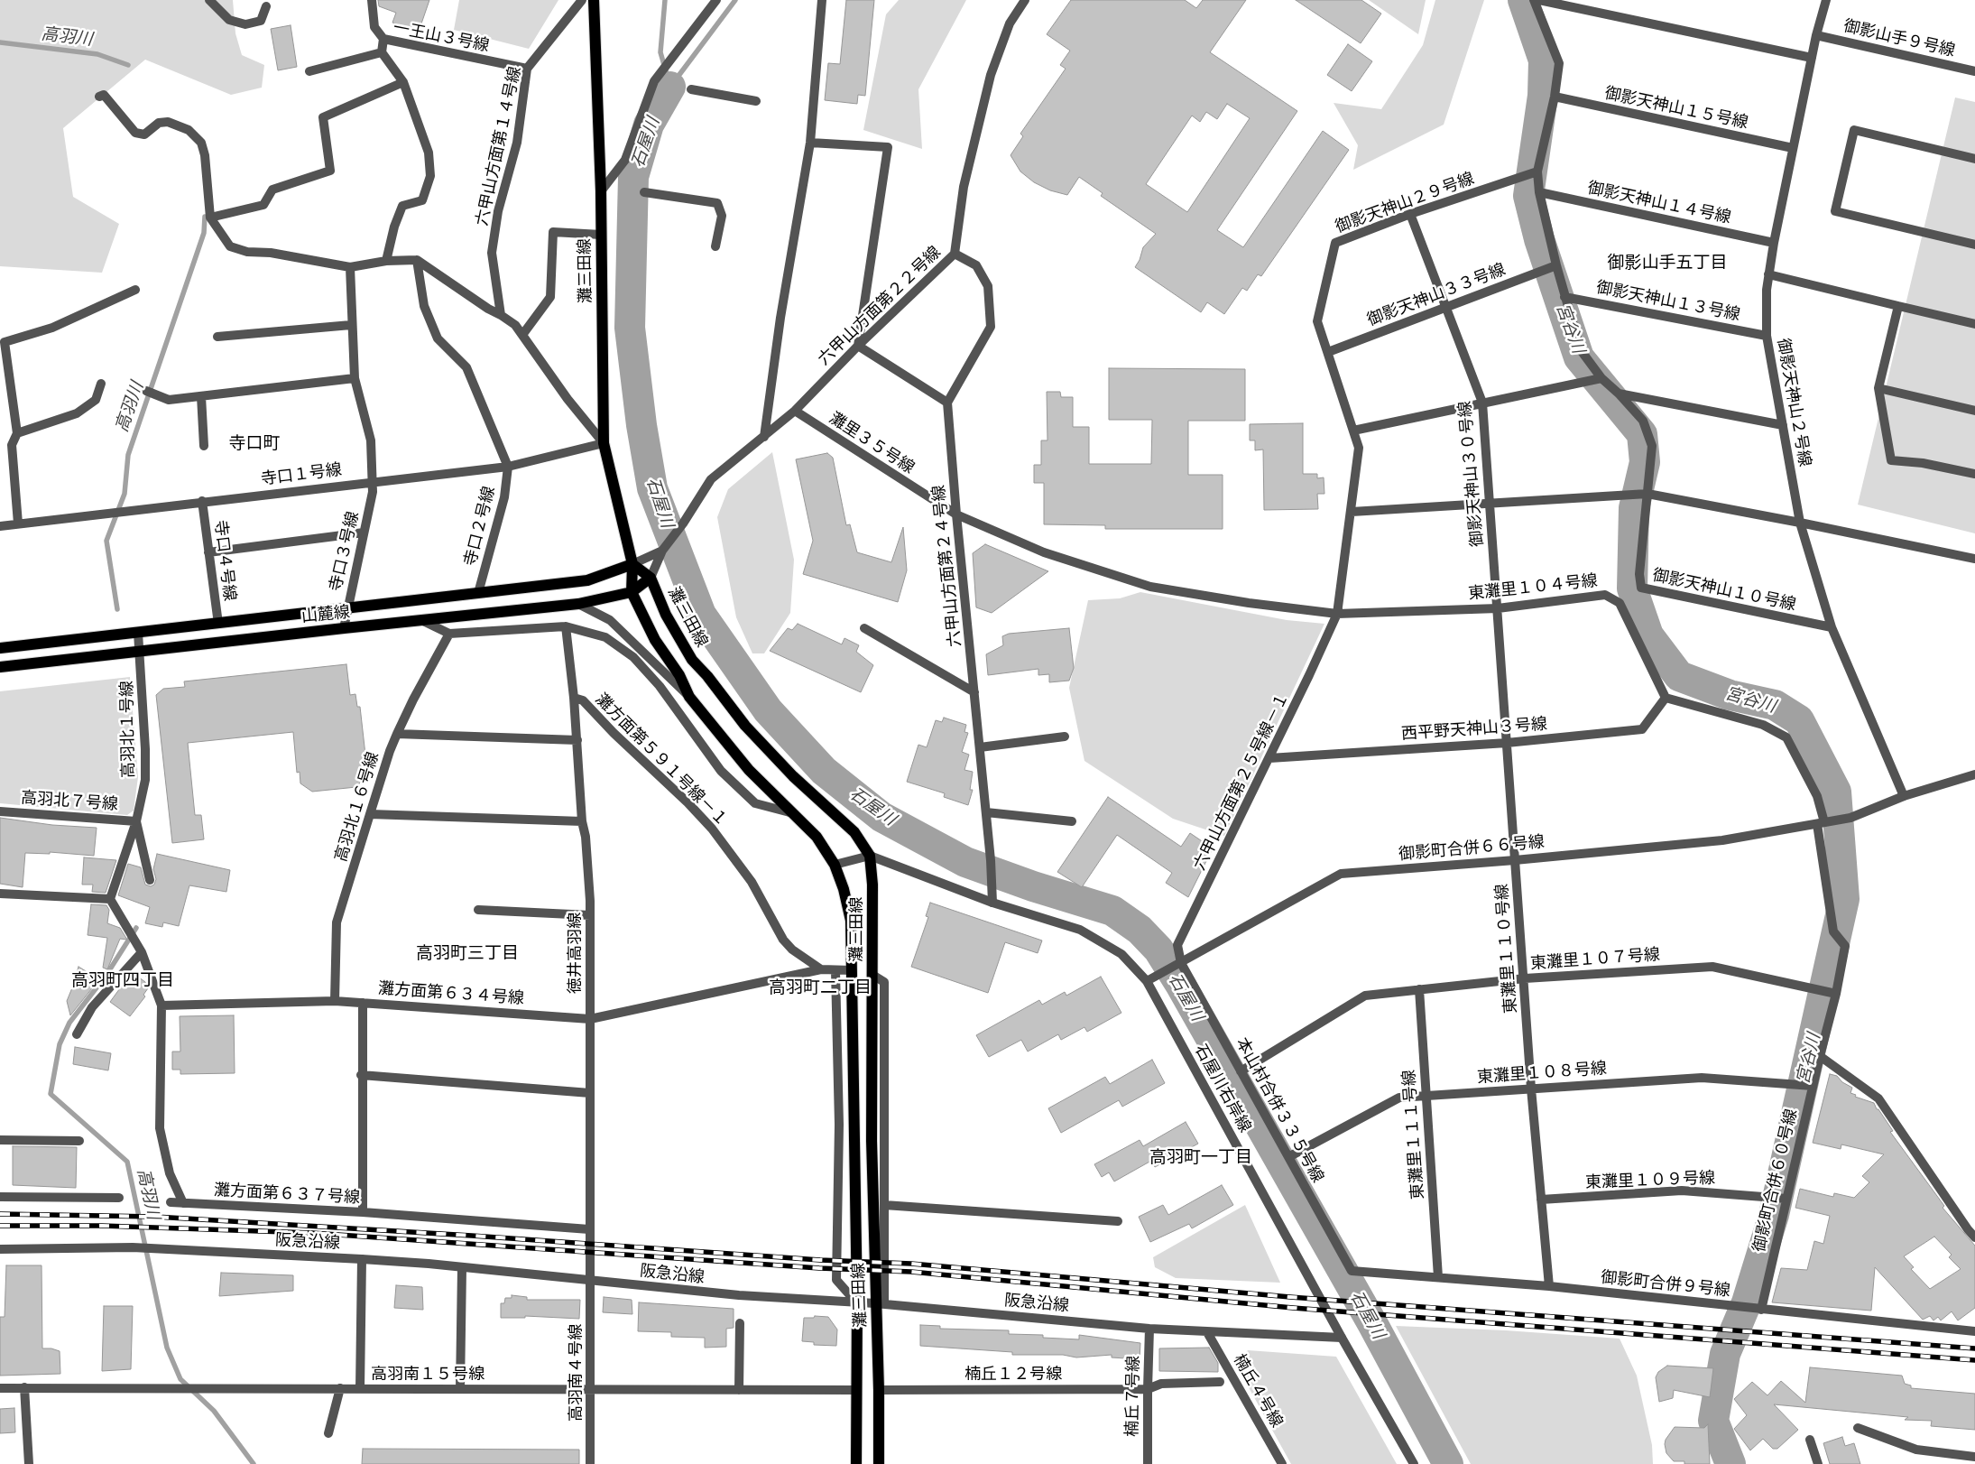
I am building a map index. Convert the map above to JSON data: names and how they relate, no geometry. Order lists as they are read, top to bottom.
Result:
{
  "streets": {
    "main road": ["灘三田線", "山麓線"],
    "street": [
      "一王山３号線",
      "御影山手９号線",
      "御影天神山１５号線",
      "六甲山方面第１４号線",
      "御影天神山２９号線",
      "御影天神山１４号線",
      "御影天神山３３号線",
      "御影天神山１３号線",
      "六甲山方面第２２号線",
      "御影天神山２号線",
      "灘里３５号線",
      "御影天神山３０号線",
      "寺口１号線",
      "寺口２号線",
      "寺口３号線",
      "寺口４号線",
      "六甲山方面第２４号線",
      "東灘里１０４号線",
      "御影天神山１０号線",
      "高羽北１号線",
      "西平野天神山３号線",
      "灘方面第５９１号線－１",
      "六甲山方面第２５号線－１",
      "高羽北７号線",
      "高羽北１６号線",
      "御影町合併６６号線",
      "東灘里１１０号線",
      "徳井高羽線",
      "東灘里１０７号線",
      "灘方面第６３４号線",
      "東灘里１０８号線",
      "石屋川右岸線",
      "本山村合併３３５号線",
      "東灘里１１１号線",
      "東灘里１０９号線",
      "御影町合併６０号線",
      "灘方面第６３７号線",
      "阪急沿線",
      "御影町合併９号線",
      "高羽南４号線",
      "高羽南１５号線",
      "楠丘１２号線",
      "楠丘４号線",
      "楠丘７号線"
    ]
  },
  "crossings": [
    ["一王山３号線", "六甲山方面第１４号線"],
    ["御影山手９号線", "御影天神山２号線"],
    ["御影天神山１５号線", "御影天神山２号線"],
    ["御影天神山１５号線", "御影天神山１０号線"],
    ["御影天神山２９号線", "御影天神山３３号線"],
    ["御影天神山２９号線", "灘里３５号線"],
    ["御影天神山２９号線", "御影天神山３０号線"],
    ["御影天神山２９号線", "東灘里１０４号線"],
    ["御影天神山２９号線", "御影天神山１０号線"],
    ["御影天神山２９号線", "六甲山方面第２５号線－１"],
    ["御影天神山１４号線", "御影天神山２号線"],
    ["御影天神山１４号線", "御影天神山１０号線"],
    ["灘三田線", "六甲山方面第２２号線"],
    ["灘三田線", "寺口１号線"],
    ["灘三田線", "山麓線"],
    ["灘三田線", "灘方面第５９１号線－１"],
    ["灘三田線", "石屋川右岸線"],
    ["灘三田線", "阪急沿線"],
    ["灘三田線", "高羽南１５号線"],
    ["灘三田線", "楠丘１２号線"],
    ["御影天神山３３号線", "御影天神山３０号線"],
    ["御影天神山３３号線", "御影天神山１０号線"],
    ["御影天神山１３号線", "御影天神山２号線"],
    ["御影天神山１３号線", "御影天神山１０号線"],
    ["六甲山方面第２２号線", "灘里３５号線"],
    ["六甲山方面第２２号線", "山麓線"],
    ["御影天神山２号線", "御影天神山１０号線"],
    ["御影天神山２号線", "御影町合併６６号線"],
    ["灘里３５号線", "六甲山方面第２４号線"],
    ["灘里３５号線", "東灘里１０４号線"],
    ["灘里３５号線", "六甲山方面第２５号線－１"],
    ["御影天神山３０号線", "東灘里１０４号線"],
    ["御影天神山３０号線", "東灘里１１０号線"],
    ["寺口１号線", "寺口２号線"],
    ["寺口１号線", "寺口３号線"],
    ["寺口１号線", "寺口４号線"],
    ["寺口２号線", "山麓線"],
    ["寺口３号線", "山麓線"],
    ["寺口４号線", "山麓線"],
    ["六甲山方面第２４号線", "石屋川右岸線"],
    ["東灘里１０４号線", "西平野天神山３号線"],
    ["東灘里１０４号線", "六甲山方面第２５号線－１"],
    ["東灘里１０４号線", "東灘里１１０号線"],
    ["山麓線", "高羽北１号線"],
    ["高羽北１号線", "高羽北７号線"],
    ["西平野天神山３号線", "六甲山方面第２５号線－１"],
    ["西平野天神山３号線", "東灘里１１０号線"],
    ["灘方面第５９１号線－１", "徳井高羽線"],
    ["灘方面第５９１号線－１", "灘方面第６３４号線"],
    ["六甲山方面第２５号線－１", "御影町合併６６号線"],
    ["六甲山方面第２５号線－１", "本山村合併３３５号線"],
    ["高羽北１６号線", "灘方面第６３４号線"],
    ["御影町合併６６号線", "東灘里１１０号線"],
    ["御影町合併６６号線", "石屋川右岸線"],
    ["御影町合併６６号線", "本山村合併３３５号線"],
    ["御影町合併６６号線", "御影町合併６０号線"],
    ["東灘里１１０号線", "東灘里１０７号線"],
    ["東灘里１１０号線", "東灘里１０８号線"],
    ["東灘里１１０号線", "東灘里１０９号線"],
    ["東灘里１１０号線", "御影町合併９号線"],
    ["徳井高羽線", "灘方面第６３４号線"],
    ["徳井高羽線", "灘方面第６３７号線"],
    ["徳井高羽線", "阪急沿線"],
    ["徳井高羽線", "高羽南４号線"],
    ["東灘里１０７号線", "本山村合併３３５号線"],
    ["東灘里１０７号線", "東灘里１１１号線"],
    ["東灘里１０７号線", "御影町合併６０号線"],
    ["東灘里１０８号線", "本山村合併３３５号線"],
    ["東灘里１０８号線", "東灘里１１１号線"],
    ["東灘里１０８号線", "御影町合併６０号線"],
    ["石屋川右岸線", "阪急沿線"],
    ["本山村合併３３５号線", "御影町合併９号線"],
    ["東灘里１１１号線", "御影町合併９号線"],
    ["東灘里１０９号線", "御影町合併６０号線"],
    ["御影町合併６０号線", "御影町合併９号線"],
    ["阪急沿線", "高羽南４号線"],
    ["阪急沿線", "楠丘４号線"],
    ["阪急沿線", "楠丘７号線"],
    ["高羽南４号線", "高羽南１５号線"],
    ["楠丘１２号線", "楠丘７号線"]
  ],
  "districts": [
    "御影山手五丁目",
    "寺口町",
    "高羽町三丁目",
    "高羽町四丁目",
    "高羽町二丁目",
    "高羽町一丁目"
  ],
  "water": ["高羽川", "石屋川", "宮谷川"]
}
